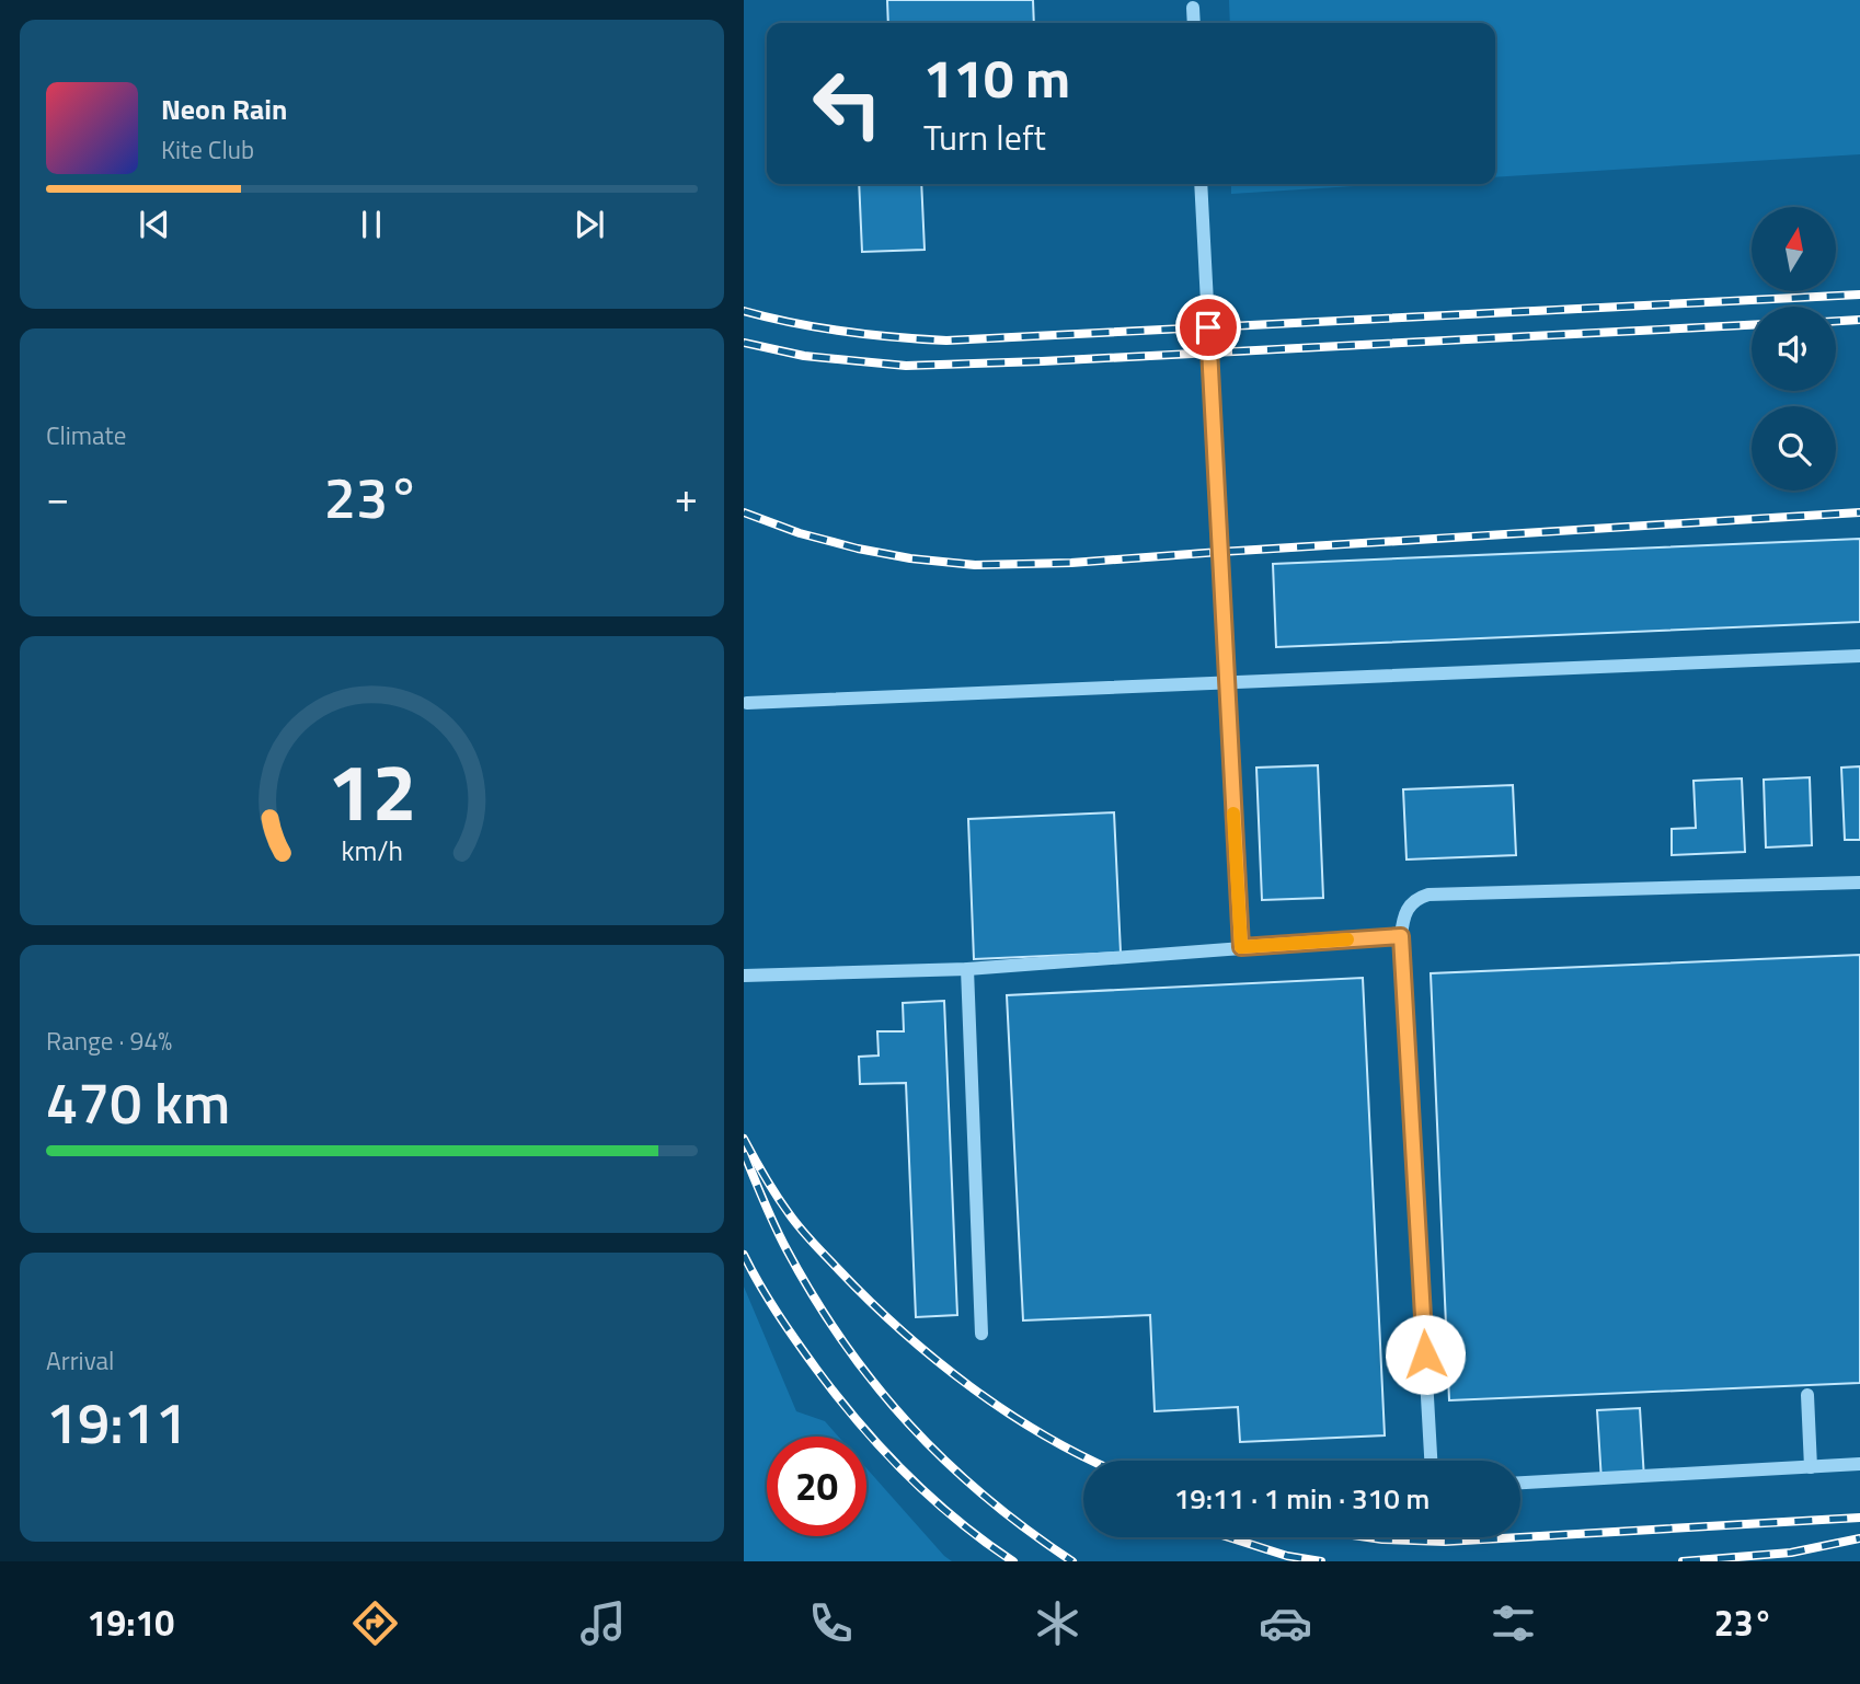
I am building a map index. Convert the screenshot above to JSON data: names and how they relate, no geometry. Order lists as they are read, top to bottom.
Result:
{
  "north": "top",
  "page": {
    "turn": ["110 m", "Turn left"],
    "song": ["Neon Rain", "Kite Club"],
    "tile": [
      "Climate",
      ["Range · 94%", "470 km"],
      ["Arrival", "19:11"]
    ],
    "heat": ["−", "23°", "+"],
    "limit": "20",
    "trip": "19:11 · 1 min · 310 m",
    "tabs": ["19:10", "23°"],
    "gauge": ["12", "km/h"]
  }
}
